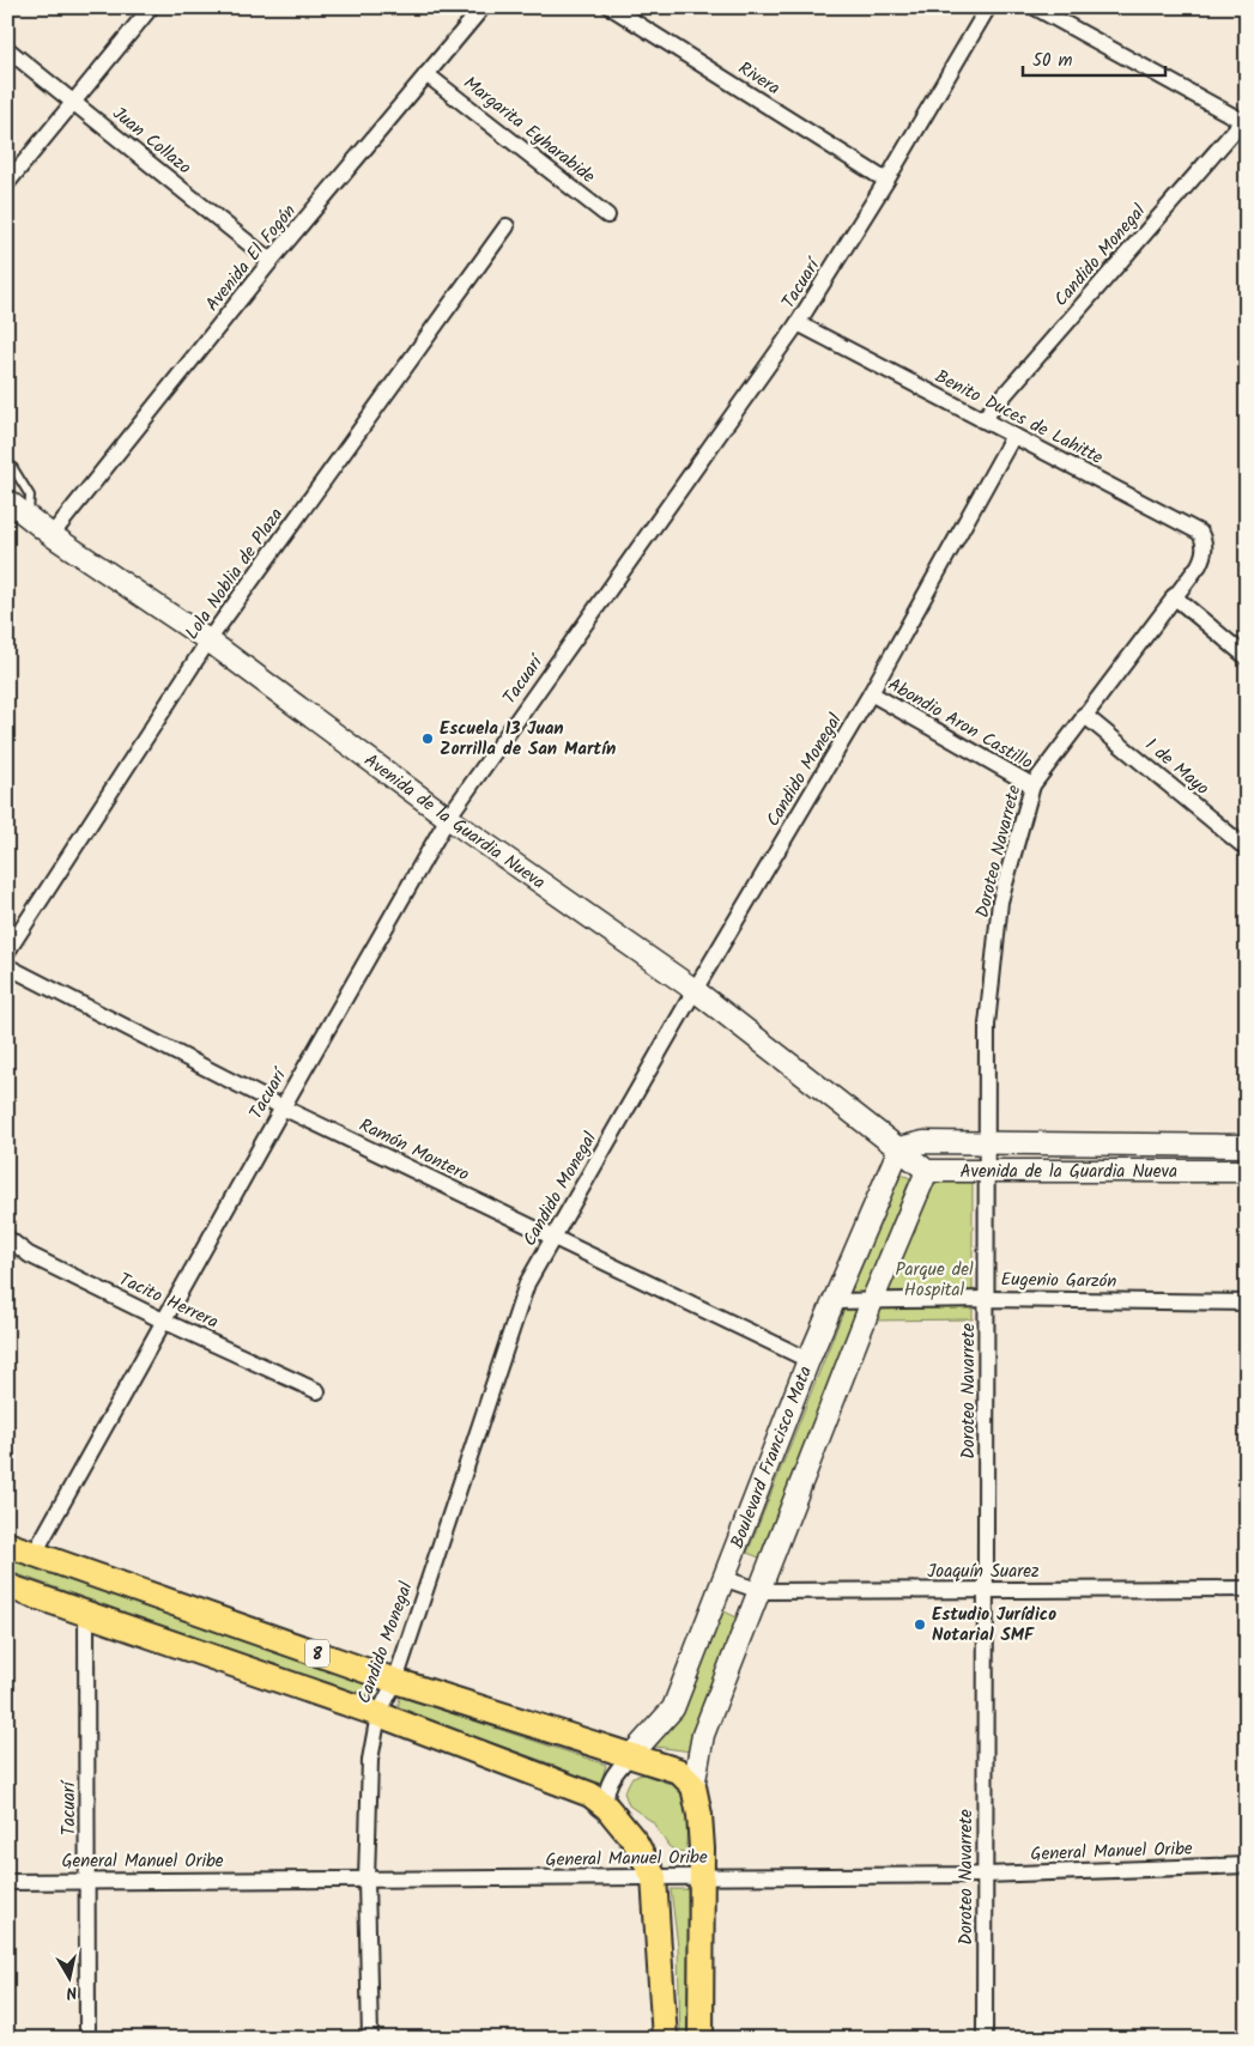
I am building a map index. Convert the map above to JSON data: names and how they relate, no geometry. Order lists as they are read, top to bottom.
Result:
{
  "streets": {
    "main road": ["Boulevard Francisco Mata", "8"],
    "street": [
      "Rivera",
      "Margarita Eyharabide",
      "Juan Collazo",
      "Candido Monegal",
      "Avenida El Fogón",
      "Tacuarí",
      "Benito Duces de Lahitte",
      "Lola Noblia de Plaza",
      "Abondio Aron Castillo",
      "1 de Mayo",
      "Avenida de la Guardia Nueva",
      "Doroteo Navarrete",
      "Ramón Montero",
      "Eugenio Garzón",
      "Tacito Herrera",
      "Joaquín Suarez",
      "General Manuel Oribe"
    ]
  },
  "crossings": [
    ["Rivera", "Tacuarí"],
    ["Margarita Eyharabide", "Avenida El Fogón"],
    ["Juan Collazo", "Avenida El Fogón"],
    ["Candido Monegal", "Benito Duces de Lahitte"],
    ["Candido Monegal", "Abondio Aron Castillo"],
    ["Candido Monegal", "Avenida de la Guardia Nueva"],
    ["Candido Monegal", "Ramón Montero"],
    ["Candido Monegal", "8"],
    ["Candido Monegal", "General Manuel Oribe"],
    ["Avenida El Fogón", "Avenida de la Guardia Nueva"],
    ["Tacuarí", "Benito Duces de Lahitte"],
    ["Tacuarí", "Avenida de la Guardia Nueva"],
    ["Tacuarí", "Ramón Montero"],
    ["Tacuarí", "Tacito Herrera"],
    ["Tacuarí", "8"],
    ["Tacuarí", "General Manuel Oribe"],
    ["Benito Duces de Lahitte", "Doroteo Navarrete"],
    ["Lola Noblia de Plaza", "Avenida de la Guardia Nueva"],
    ["Abondio Aron Castillo", "Doroteo Navarrete"],
    ["1 de Mayo", "Doroteo Navarrete"],
    ["Avenida de la Guardia Nueva", "Doroteo Navarrete"],
    ["Avenida de la Guardia Nueva", "Boulevard Francisco Mata"],
    ["Doroteo Navarrete", "Eugenio Garzón"],
    ["Doroteo Navarrete", "Joaquín Suarez"],
    ["Doroteo Navarrete", "General Manuel Oribe"],
    ["Ramón Montero", "Boulevard Francisco Mata"],
    ["Eugenio Garzón", "Boulevard Francisco Mata"],
    ["Boulevard Francisco Mata", "Joaquín Suarez"],
    ["Boulevard Francisco Mata", "8"],
    ["Boulevard Francisco Mata", "General Manuel Oribe"],
    ["8", "General Manuel Oribe"]
  ],
  "parks": ["Parque del Hospital"],
  "places": ["Escuela 13 Juan Zorrilla de San Martín", "Estudio Jurídico Notarial SMF"],
  "scale_bar": "50 m",
  "north": "bottom"
}
